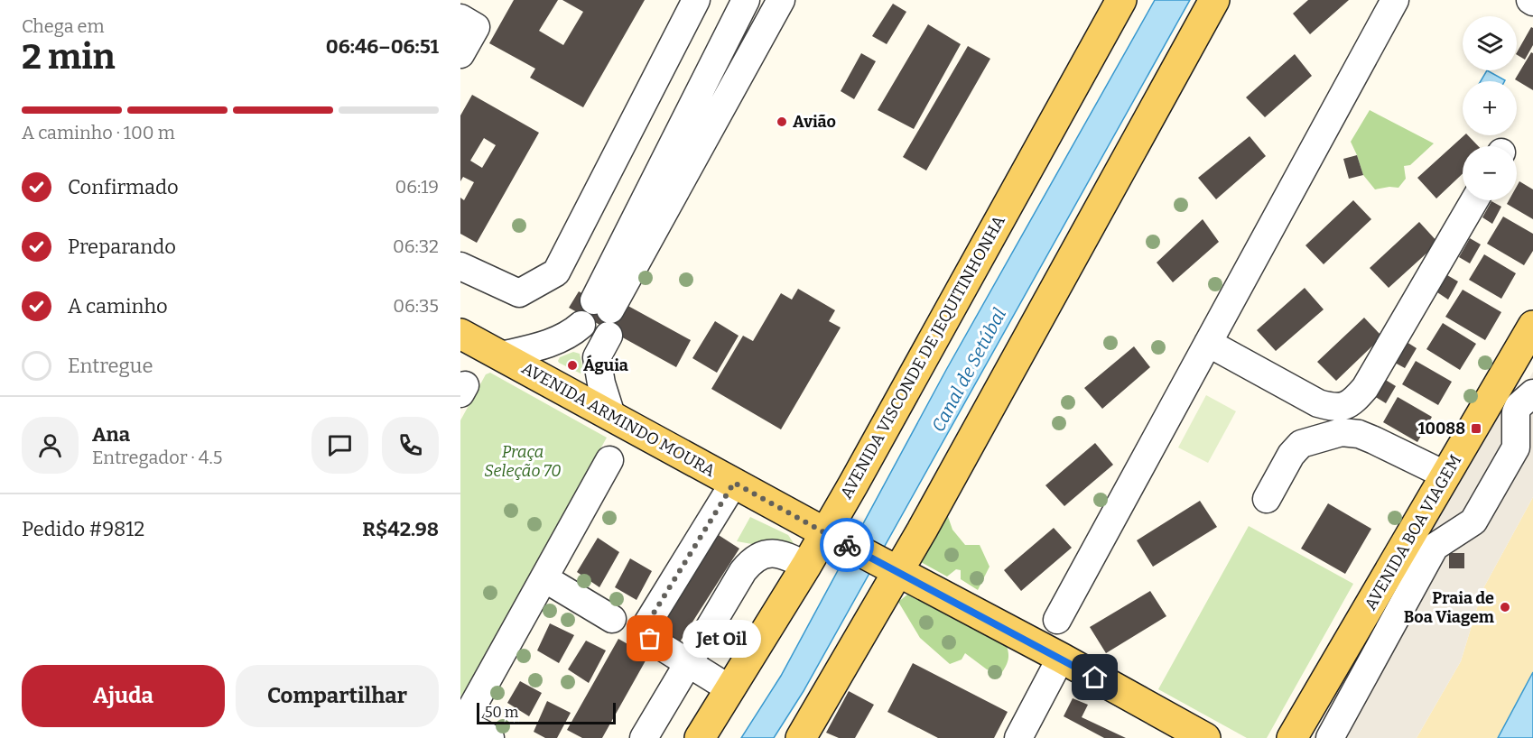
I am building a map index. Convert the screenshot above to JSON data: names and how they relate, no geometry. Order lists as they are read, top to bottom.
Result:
{
  "streets": {
    "main road": ["AVENIDA VISCONDE DE JEQUITINHONHA", "AVENIDA ARMINDO MOURA", "AVENIDA BOA VIAGEM"]
  },
  "crossings": [
    ["AVENIDA VISCONDE DE JEQUITINHONHA", "AVENIDA ARMINDO MOURA"]
  ],
  "water": ["Canal de Setúbal"],
  "parks": ["Praça Seleção 70"],
  "places": {
    "other": [
      "Avião",
      "Águia",
      "Praia de Boa Viagem",
      "Jet Oil"
    ],
    "transit": ["10088"]
  },
  "scale_bar": "50 m",
  "page": {
    "heading": ["2 min", "Chega em", "06:46–06:51"],
    "panel": [
      "Ana",
      "Entregador · 4.5",
      "Pedido #9812",
      "R$42.98"
    ],
    "map_buttons": ["+", "−"],
    "bar": "A caminho · 100 m",
    "list": [
      ["Confirmado", "06:19"],
      ["Preparando", "06:32"],
      ["A caminho", "06:35"],
      "Entregue"
    ],
    "bubble": "Jet Oil",
    "buttons": ["Ajuda", "Compartilhar"],
    "scale": "50 m"
  }
}
